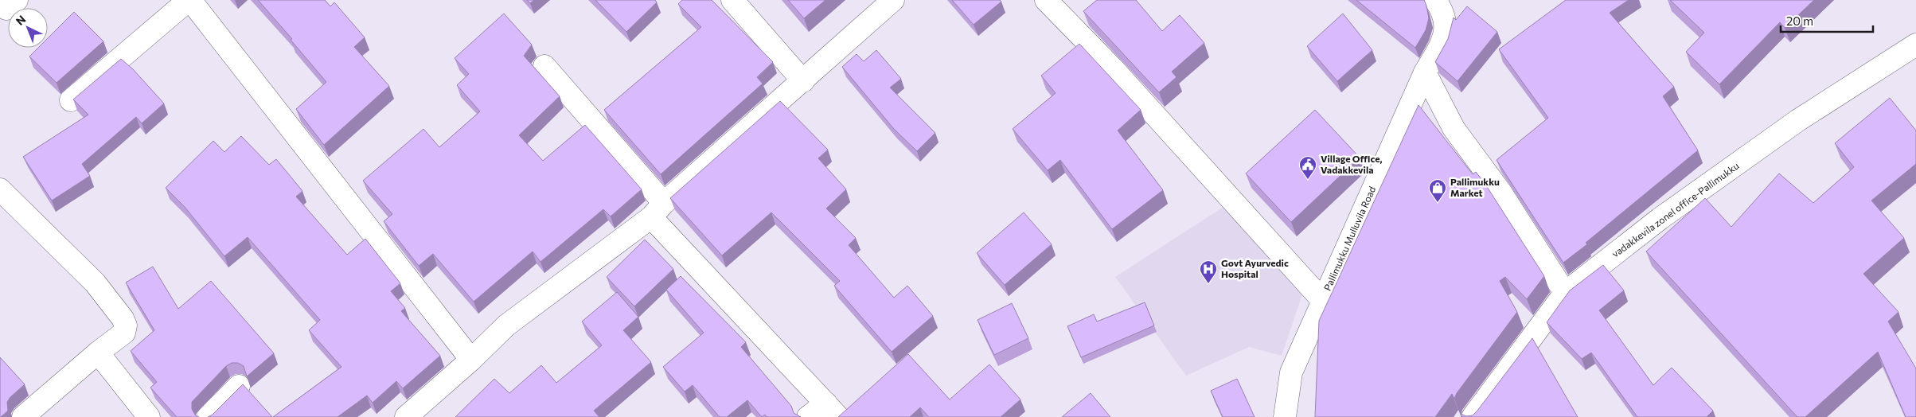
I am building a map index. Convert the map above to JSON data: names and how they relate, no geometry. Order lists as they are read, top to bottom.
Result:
{
  "streets": {
    "street": ["vadakkevila zonel office-Pallimukku", "Pallimukku Mulluvila Road"]
  },
  "places": {
    "public building": ["Village Office, Vadakkevila"],
    "shop": ["Pallimukku Market"],
    "hospital": ["Govt Ayurvedic Hospital"]
  },
  "scale_bar": "20 m",
  "north": "top left"
}
